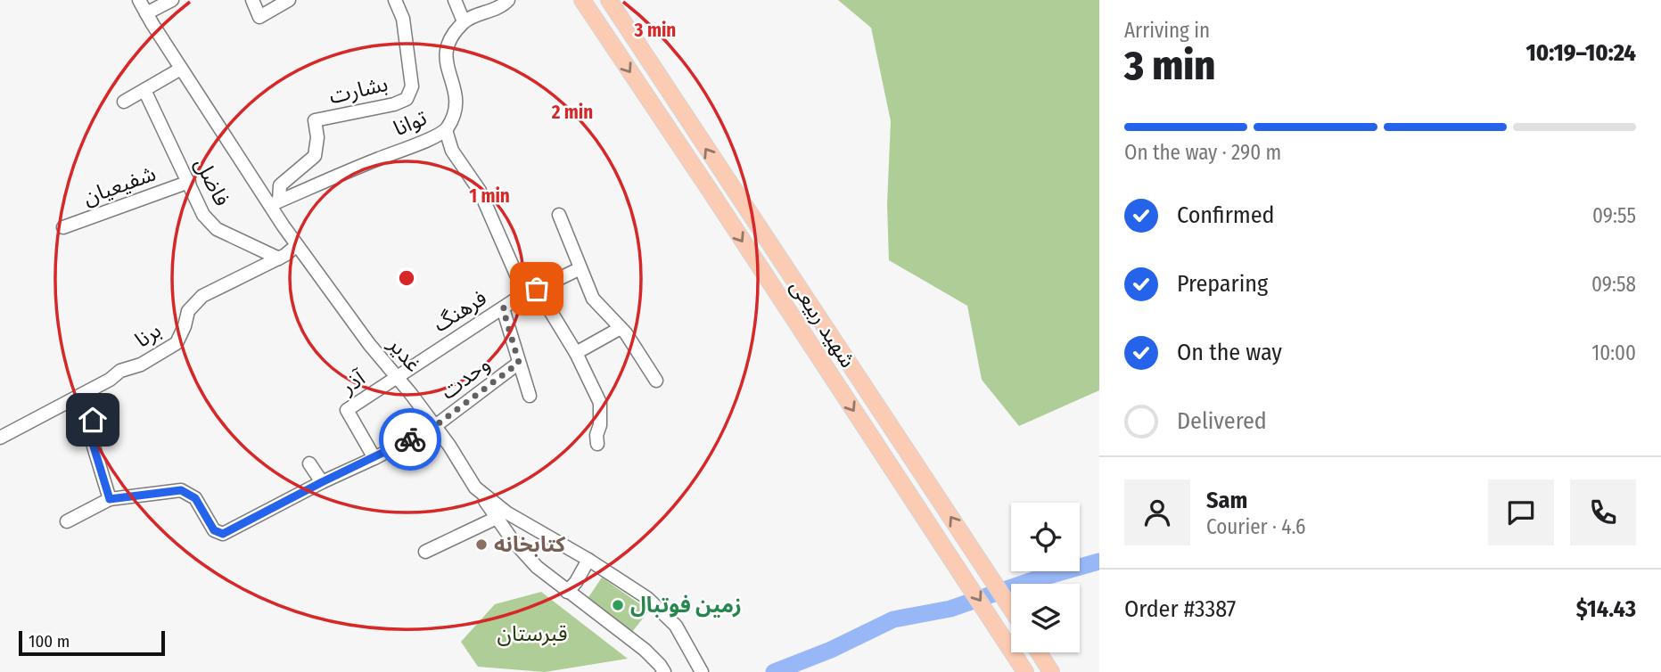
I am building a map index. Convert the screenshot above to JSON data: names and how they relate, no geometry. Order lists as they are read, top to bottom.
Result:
{
  "streets": {
    "main road": ["شهید ربیعی"],
    "street": [
      "بشارت",
      "توانا",
      "فاضل",
      "شفیعیان",
      "فرهنگ",
      "برنا",
      "غدیر",
      "وحدت",
      "آذر"
    ]
  },
  "crossings": [
    ["بشارت", "توانا"],
    ["بشارت", "غدیر"],
    ["توانا", "غدیر"],
    ["فاضل", "شفیعیان"],
    ["فاضل", "برنا"],
    ["فرهنگ", "غدیر"],
    ["فرهنگ", "آذر"],
    ["برنا", "غدیر"],
    ["غدیر", "وحدت"],
    ["غدیر", "آذر"],
    ["وحدت", "آذر"]
  ],
  "parks": ["قبرستان"],
  "places": ["کتابخانه", "زمین فوتبال"],
  "scale_bar": "100 m",
  "page": {
    "heading": ["3 min", "Arriving in", "10:19–10:24"],
    "panel": [
      "Sam",
      "Courier · 4.6",
      "Order #3387",
      "$14.43"
    ],
    "bar": "On the way · 290 m",
    "list": [
      ["Confirmed", "09:55"],
      ["Preparing", "09:58"],
      ["On the way", "10:00"],
      "Delivered"
    ],
    "scale": "100 m"
  },
  "rings": ["3 min", "2 min", "1 min"]
}
